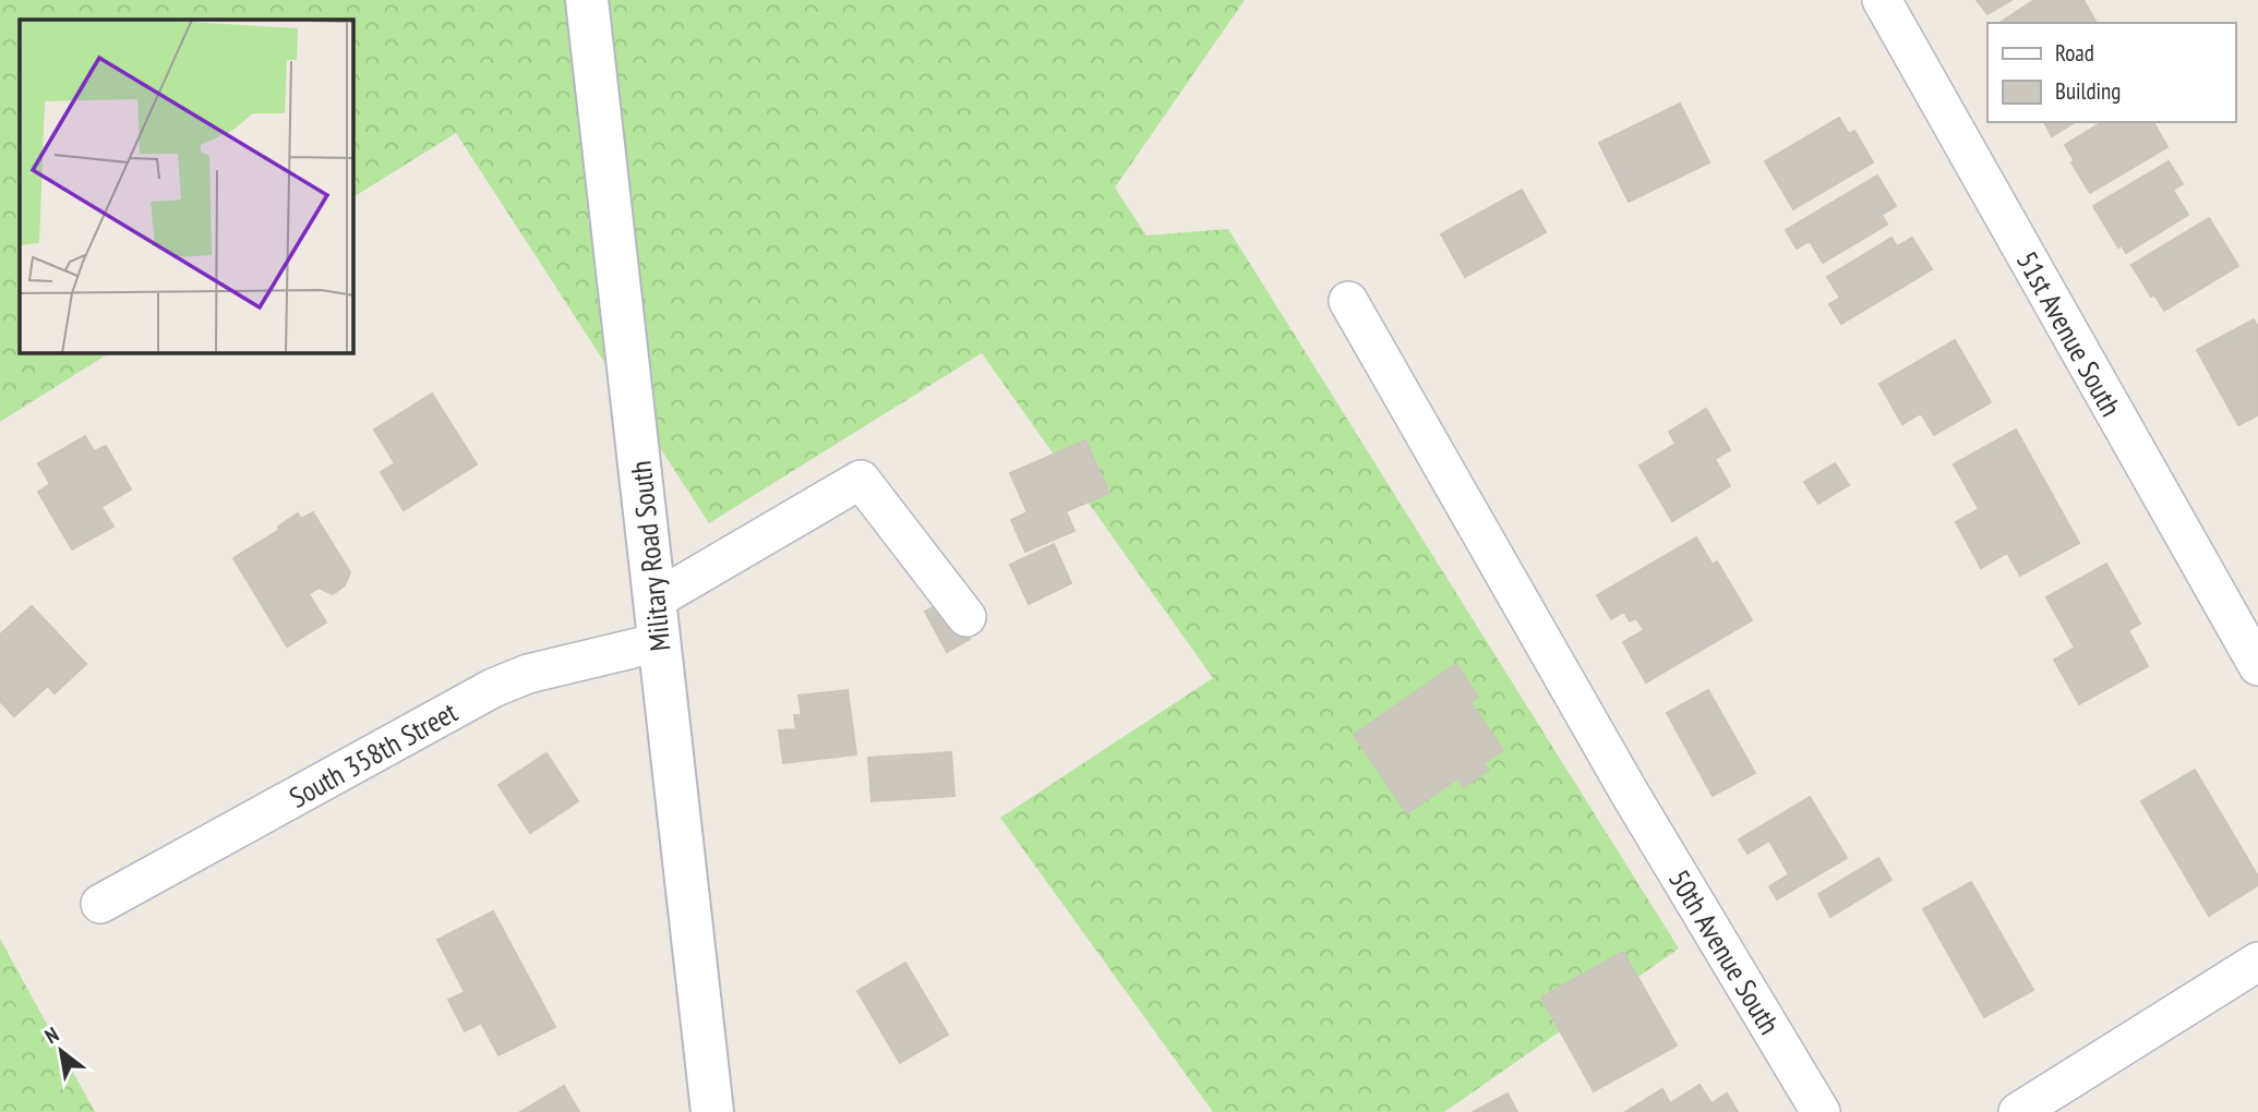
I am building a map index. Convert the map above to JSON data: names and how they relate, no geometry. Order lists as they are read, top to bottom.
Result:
{
  "streets": {
    "main road": ["Military Road South"],
    "street": ["51st Avenue South", "South 358th Street", "50th Avenue South"]
  },
  "crossings": [
    ["Military Road South", "South 358th Street"]
  ],
  "legend": ["Road", "Building"],
  "north": "top left"
}
